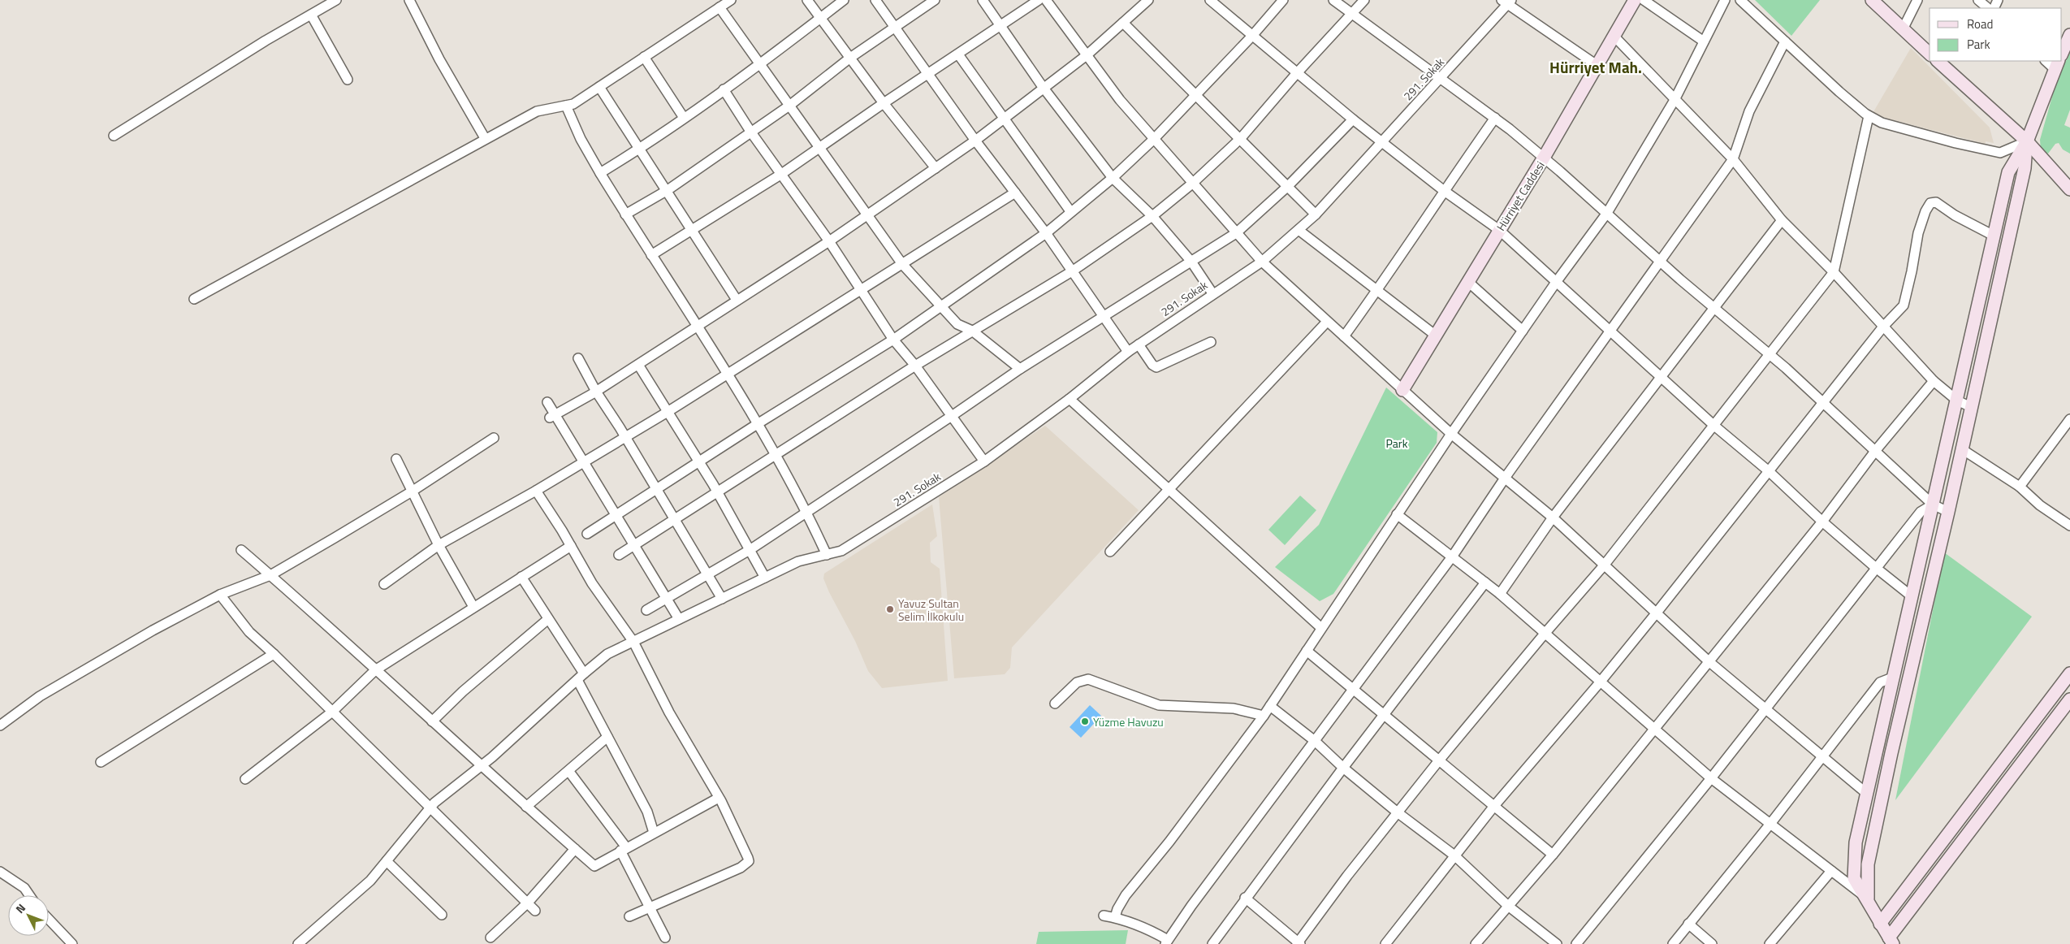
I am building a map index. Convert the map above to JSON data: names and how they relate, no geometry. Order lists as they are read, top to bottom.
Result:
{
  "streets": {
    "street": ["291. Sokak", "Hürriyet Caddesi"]
  },
  "districts": ["Hürriyet Mah."],
  "parks": ["Park"],
  "places": ["Yavuz Sultan Selim İlkokulu", "Yüzme Havuzu"],
  "legend": ["Road", "Park"],
  "north": "top left"
}
